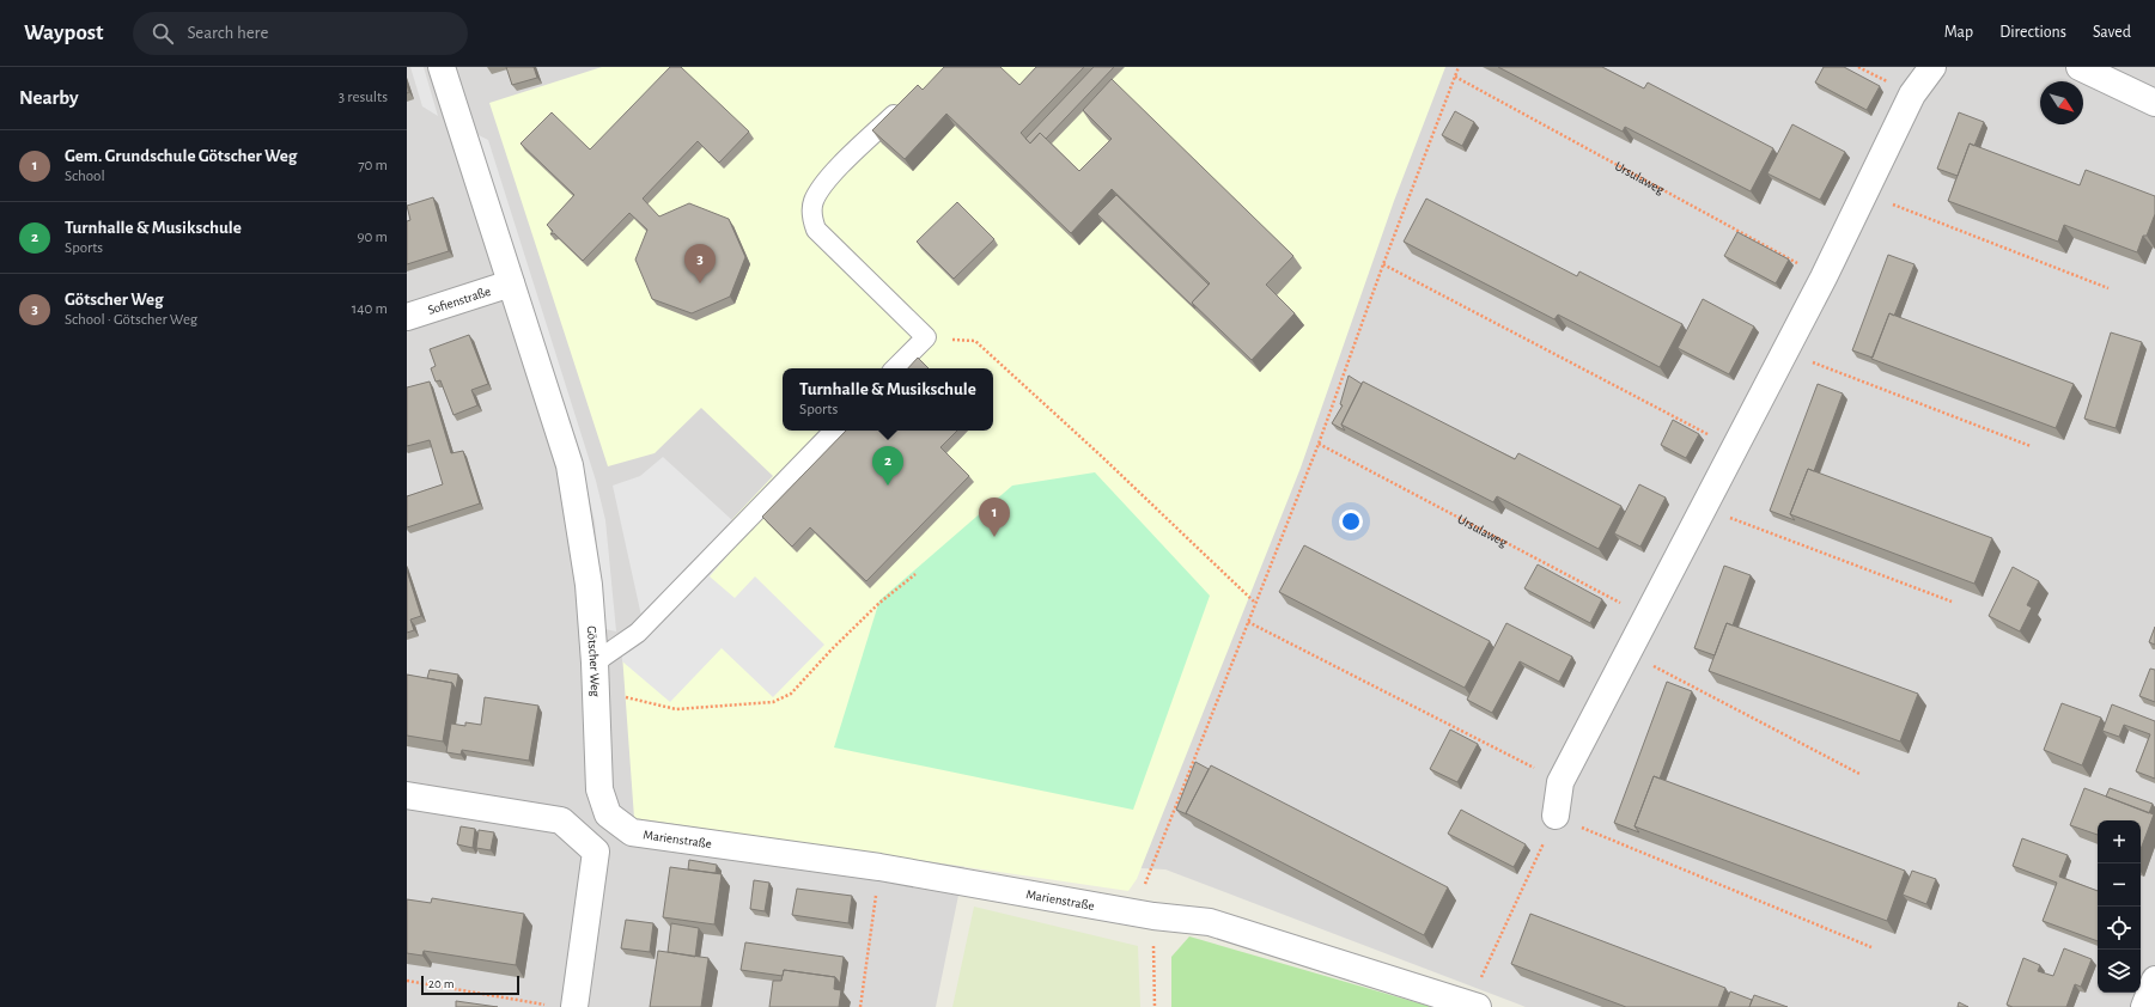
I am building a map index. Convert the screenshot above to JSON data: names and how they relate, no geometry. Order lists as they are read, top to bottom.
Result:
{
  "streets": {
    "street": ["Sofienstraße", "Götscher Weg", "Marienstraße"],
    "path": ["Ursulaweg"]
  },
  "crossings": [
    ["Sofienstraße", "Götscher Weg"],
    ["Götscher Weg", "Marienstraße"]
  ],
  "scale_bar": "20 m",
  "north": "bottom right",
  "page": {
    "header": "Waypost",
    "search": "Search here",
    "nav": ["Map", "Directions", "Saved"],
    "heading": ["Nearby", "3 results"],
    "list": [
      {
        "mark": "1",
        "name": "Gem. Grundschule Götscher Weg",
        "note": "School",
        "value": "70 m"
      },
      {
        "mark": "2",
        "name": "Turnhalle & Musikschule",
        "note": "Sports",
        "value": "90 m"
      },
      {
        "mark": "3",
        "name": "Götscher Weg",
        "note": "School · Götscher Weg",
        "value": "140 m"
      }
    ],
    "pins": ["3", "2", "1"],
    "popup": ["Turnhalle & Musikschule", "Sports"],
    "map_buttons": ["+", "−"],
    "scale": "20 m"
  }
}
